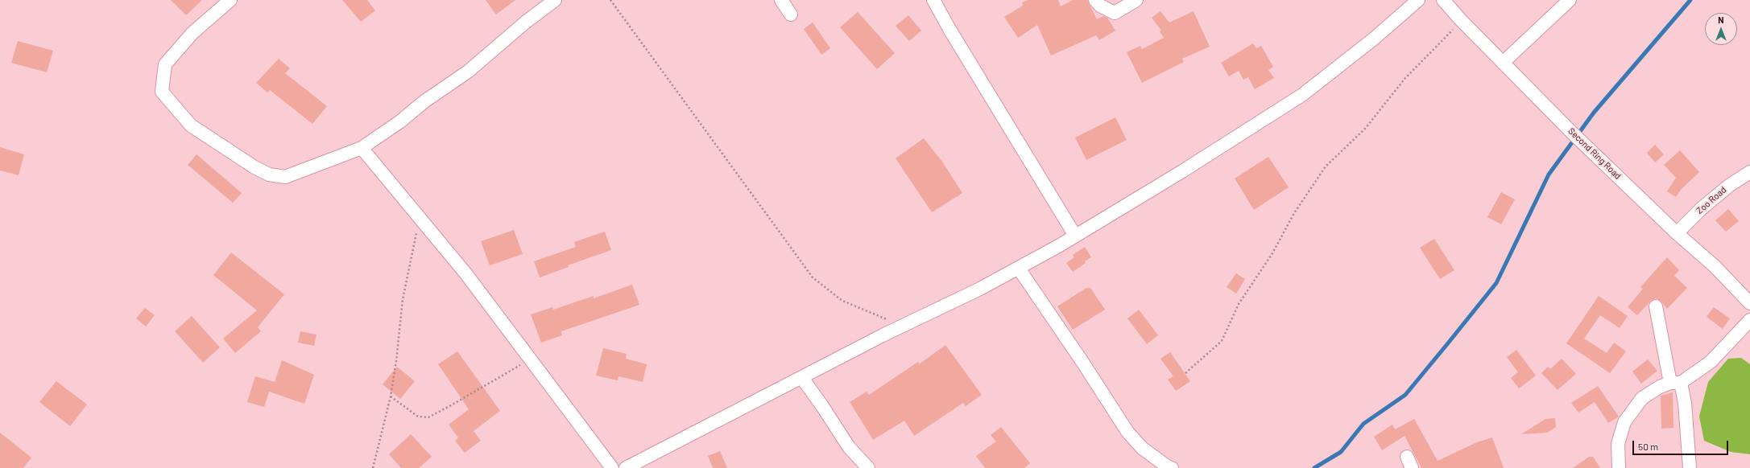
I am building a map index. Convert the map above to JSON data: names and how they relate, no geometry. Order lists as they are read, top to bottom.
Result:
{
  "streets": {
    "street": ["Second Ring Road", "Zoo Road"]
  },
  "crossings": [
    ["Second Ring Road", "Zoo Road"]
  ],
  "scale_bar": "50 m",
  "north": "top"
}
